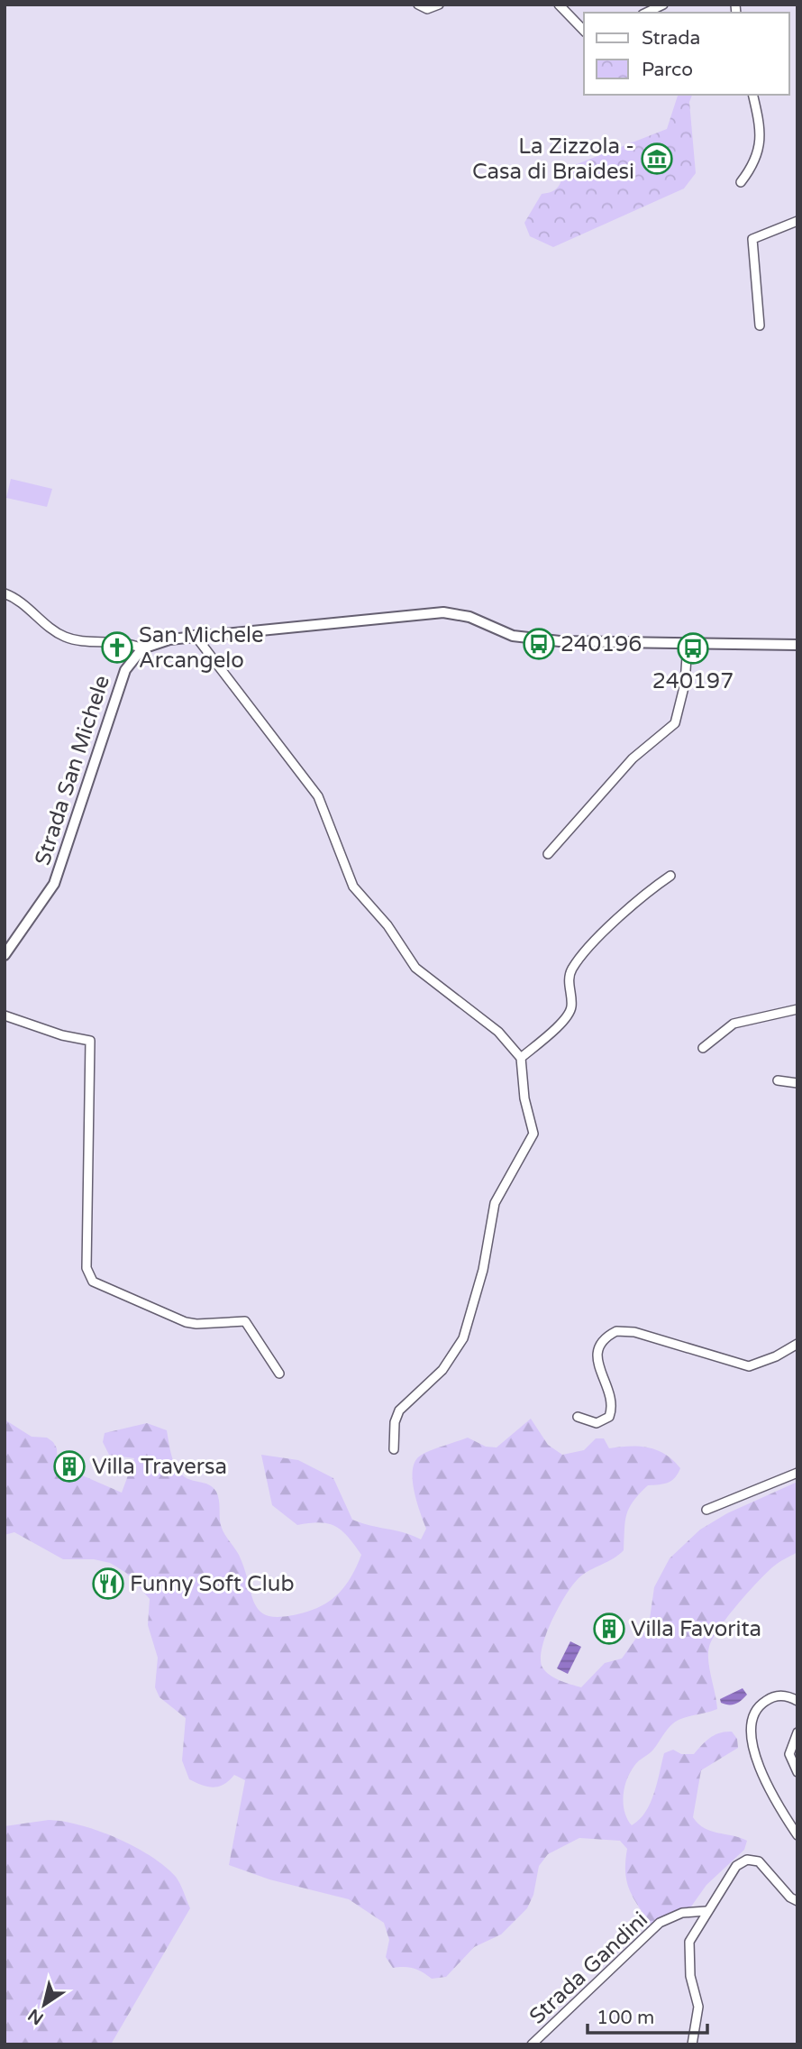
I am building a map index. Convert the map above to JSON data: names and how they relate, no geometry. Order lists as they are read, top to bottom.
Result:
{
  "streets": {
    "street": ["Strada San Michele", "Strada Gandini"]
  },
  "places": {
    "museum": ["La Zizzola - Casa di Braidesi"],
    "bus stop": ["240196", "240197"],
    "church": ["San Michele Arcangelo"],
    "building": ["Villa Traversa", "Villa Favorita"],
    "restaurant": ["Funny Soft Club"]
  },
  "legend": ["Strada", "Parco"],
  "scale_bar": "100 m",
  "north": "bottom left"
}
